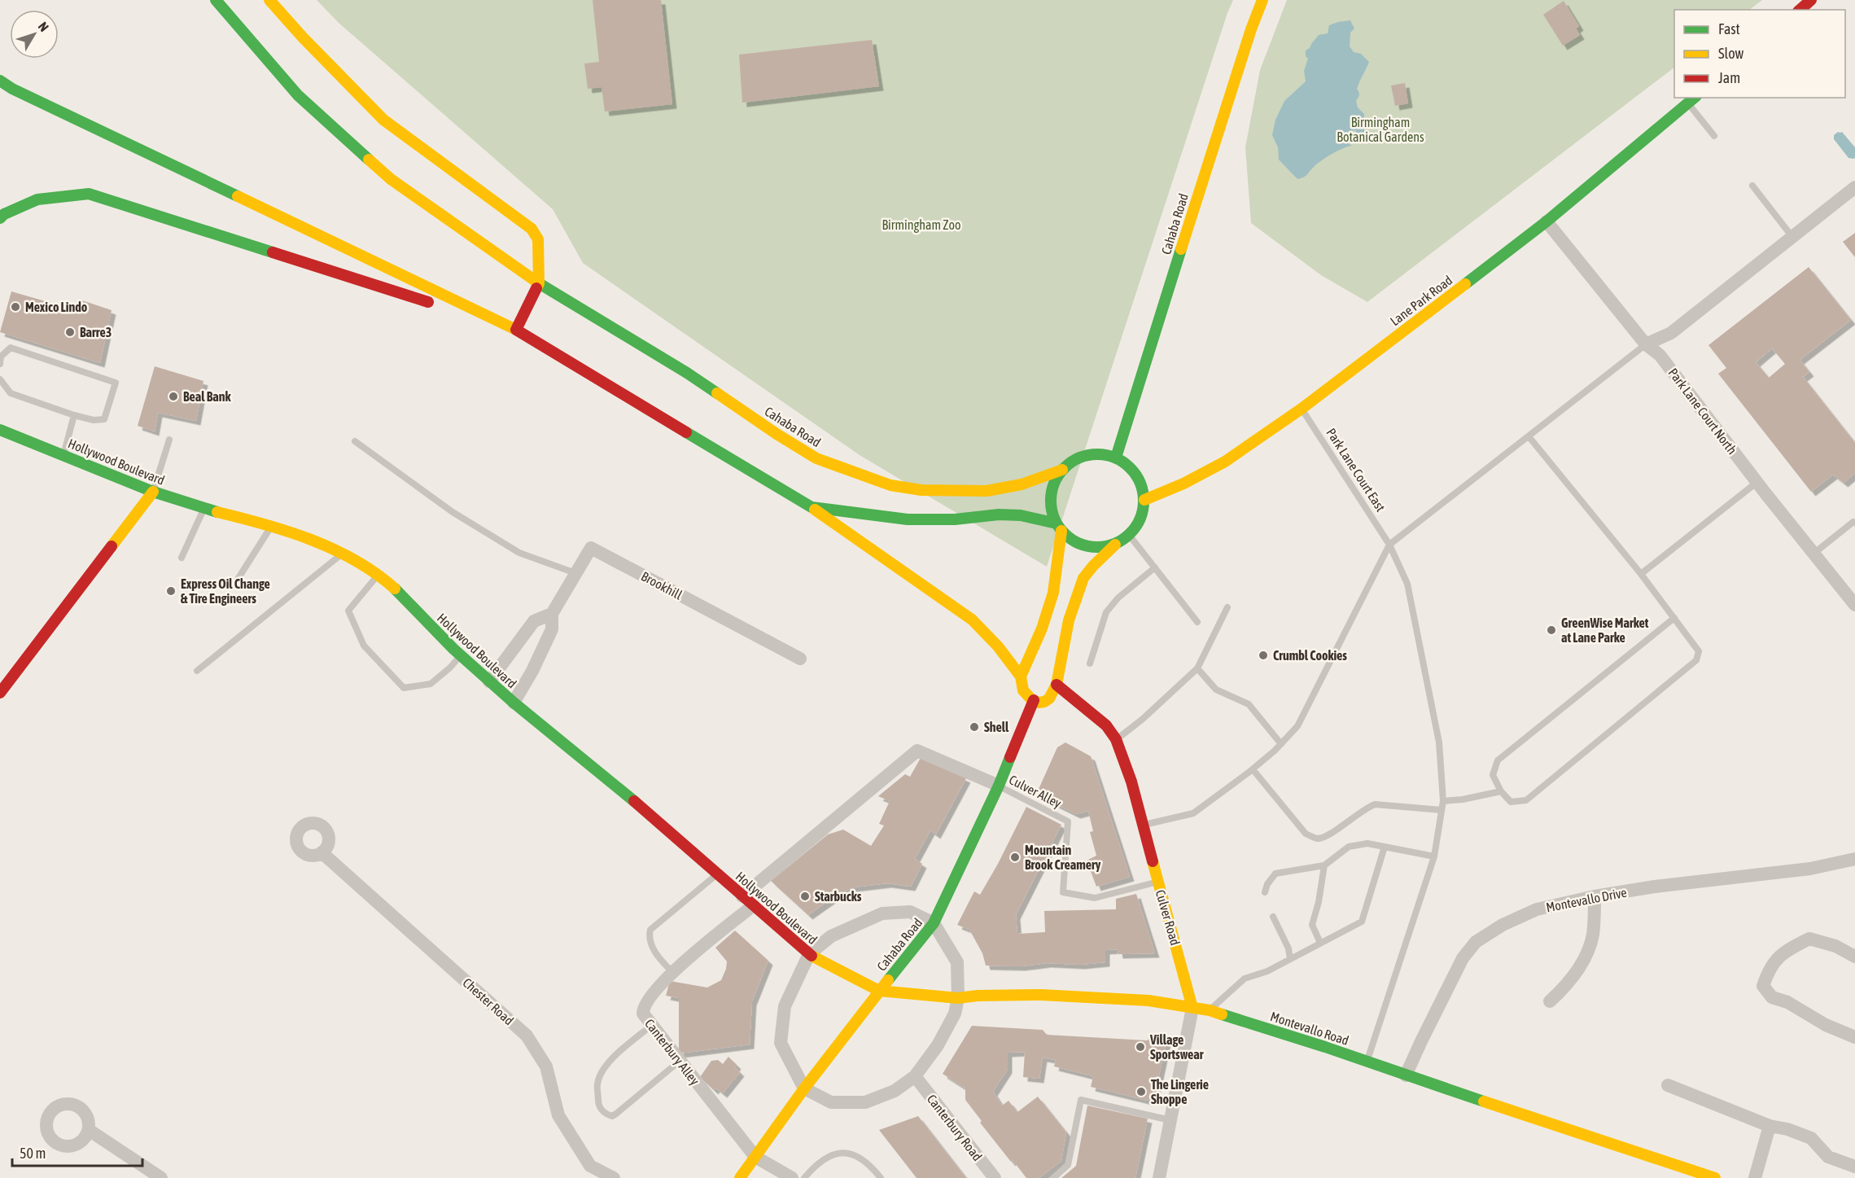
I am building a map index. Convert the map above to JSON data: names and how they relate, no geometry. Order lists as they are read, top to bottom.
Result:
{
  "streets": {
    "main road": [
      "Cahaba Road",
      "Lane Park Road",
      "Hollywood Boulevard",
      "Culver Road",
      "Montevallo Road"
    ],
    "street": [
      "Park Lane Court North",
      "Brookhill",
      "Montevallo Drive",
      "Chester Road",
      "Canterbury Alley",
      "Canterbury Road"
    ],
    "lane": ["Park Lane Court East", "Culver Alley"]
  },
  "crossings": [
    ["Cahaba Road", "Lane Park Road"],
    ["Cahaba Road", "Hollywood Boulevard"],
    ["Cahaba Road", "Culver Alley"],
    ["Cahaba Road", "Montevallo Road"],
    ["Cahaba Road", "Canterbury Alley"],
    ["Lane Park Road", "Park Lane Court North"],
    ["Lane Park Road", "Park Lane Court East"],
    ["Hollywood Boulevard", "Brookhill"],
    ["Hollywood Boulevard", "Montevallo Road"],
    ["Hollywood Boulevard", "Canterbury Alley"],
    ["Park Lane Court East", "Montevallo Road"],
    ["Culver Alley", "Culver Road"],
    ["Montevallo Drive", "Montevallo Road"],
    ["Culver Road", "Montevallo Road"]
  ],
  "parks": ["Birmingham Botanical Gardens", "Birmingham Zoo"],
  "places": [
    "Mexico Lindo",
    "Barre3",
    "Beal Bank",
    "Express Oil Change & Tire Engineers",
    "GreenWise Market at Lane Parke",
    "Crumbl Cookies",
    "Shell",
    "Mountain Brook Creamery",
    "Starbucks",
    "Village Sportswear",
    "The Lingerie Shoppe"
  ],
  "legend": ["Fast", "Slow", "Jam"],
  "scale_bar": "50 m",
  "north": "top right"
}
